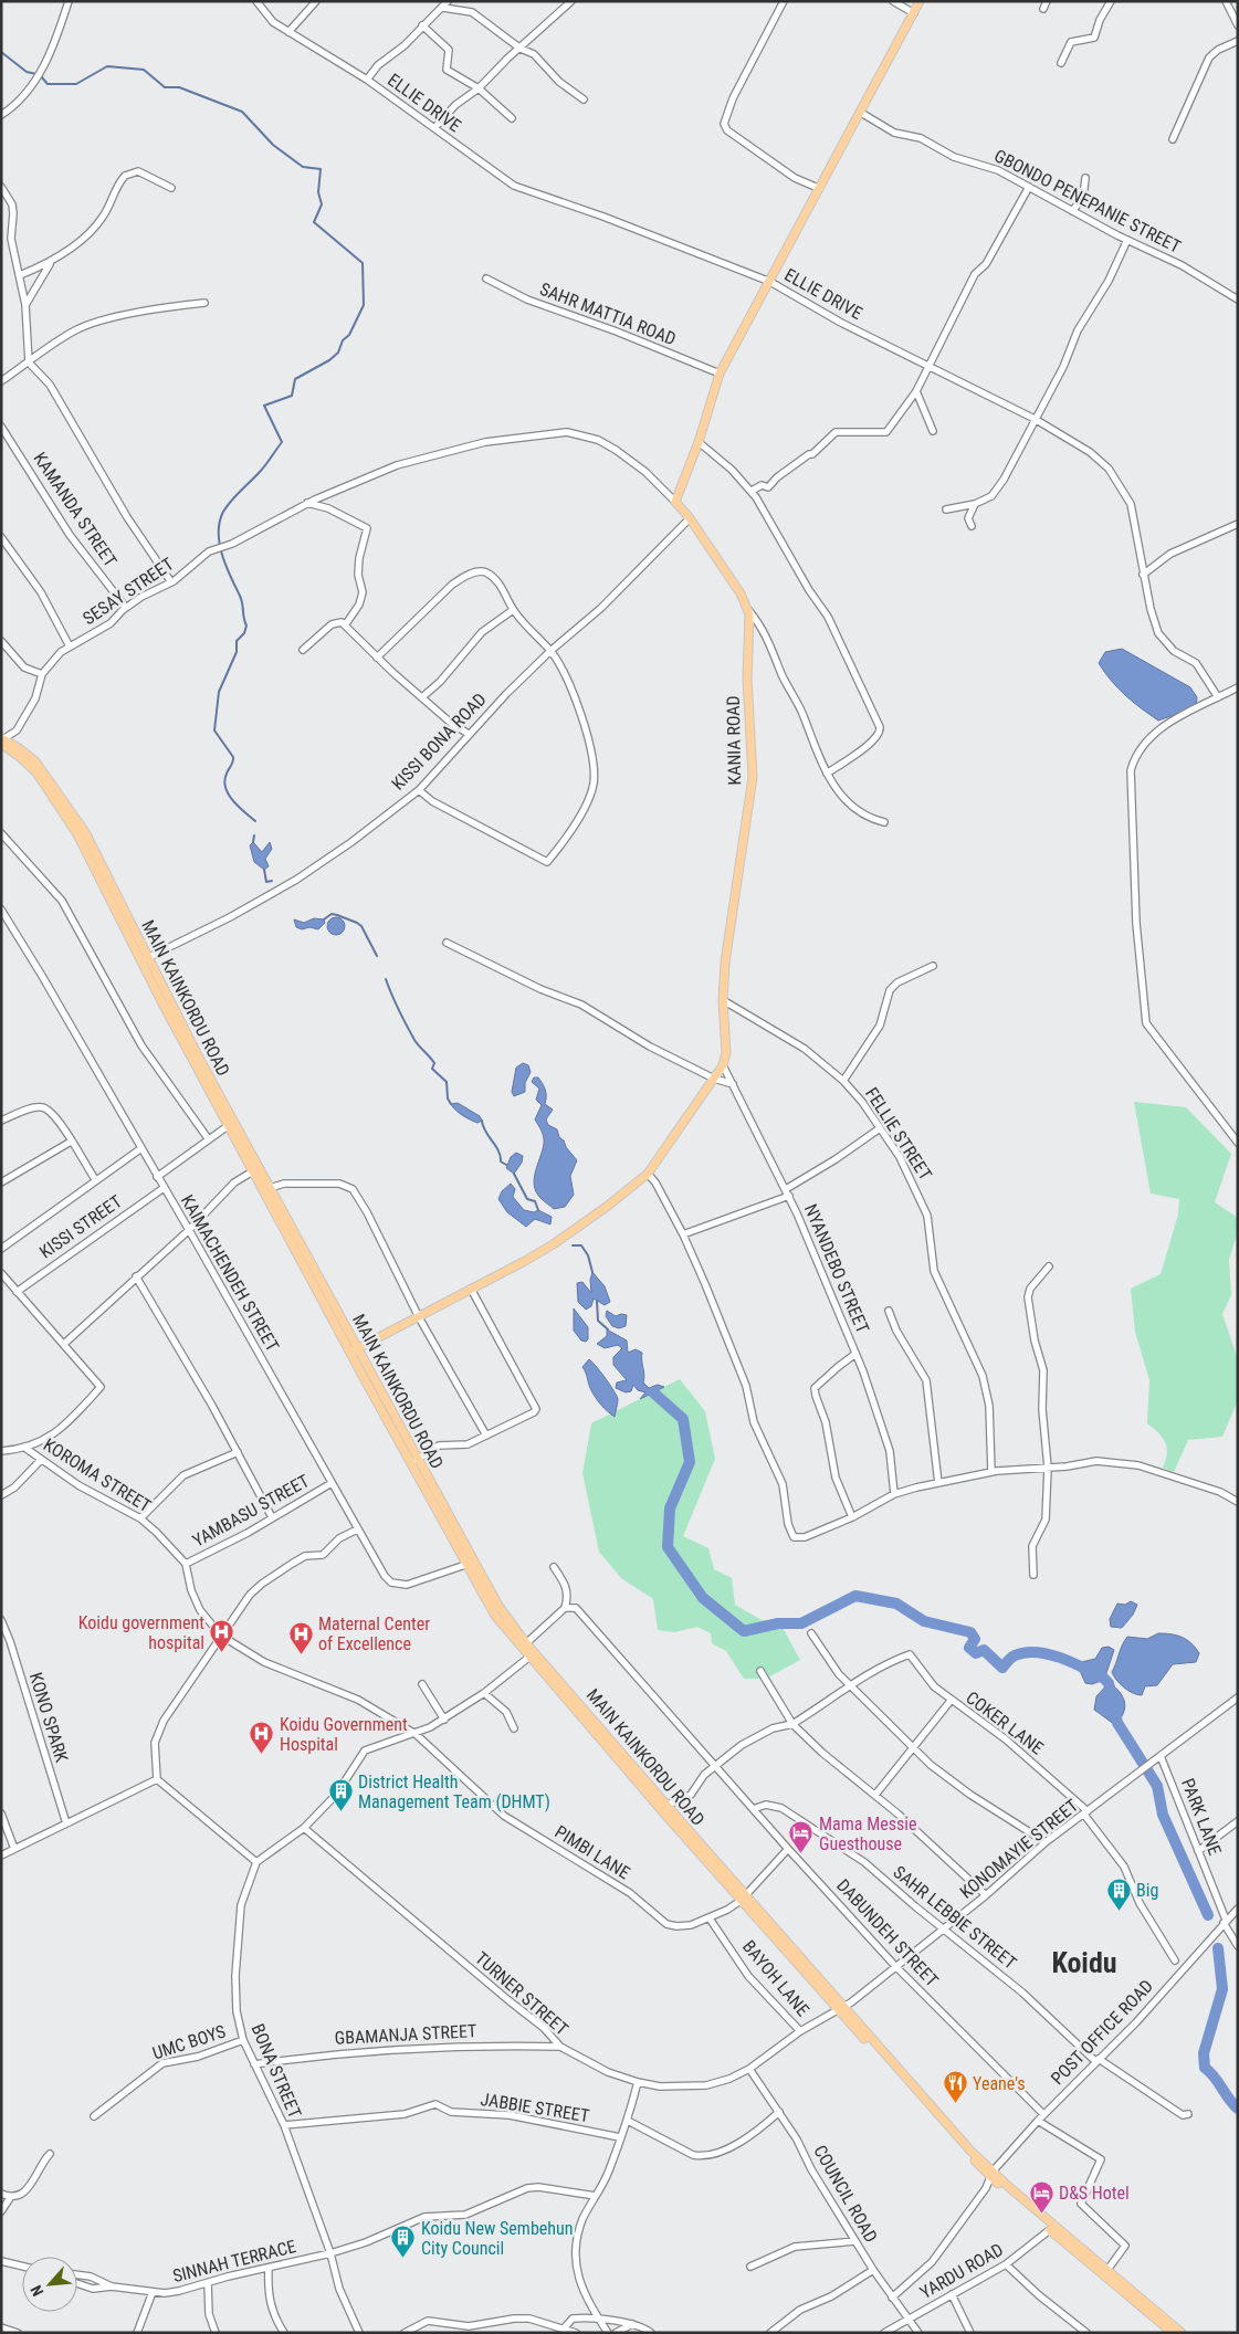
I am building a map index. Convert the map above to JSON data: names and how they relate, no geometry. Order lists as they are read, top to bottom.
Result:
{
  "streets": {
    "main road": ["KANIA ROAD", "MAIN KAINKORDU ROAD"],
    "street": [
      "ELLIE DRIVE",
      "GBONDO PENEPANIE STREET",
      "SAHR MATTIA ROAD",
      "KAMANDA STREET",
      "SESAY STREET",
      "KISSI BONA ROAD",
      "FELLIE STREET",
      "KISSI STREET",
      "NYANDEBO STREET",
      "KAIMACHENDEH STREET",
      "KOROMA STREET",
      "YAMBASU STREET",
      "KONO SPARK",
      "COKER LANE",
      "PARK LANE",
      "KONOMAYIE STREET",
      "PIMBI LANE",
      "SAHR LEBBIE STREET",
      "DABUNDEH STREET",
      "BAYOH LANE",
      "TURNER STREET",
      "POST OFFICE ROAD",
      "GBAMANJA STREET",
      "UMC BOYS",
      "BONA STREET",
      "JABBIE STREET",
      "COUNCIL ROAD",
      "SINNAH TERRACE",
      "YARDU ROAD"
    ]
  },
  "crossings": [
    ["KAMANDA STREET", "SESAY STREET"],
    ["SESAY STREET", "KANIA ROAD"],
    ["KANIA ROAD", "KISSI BONA ROAD"],
    ["KANIA ROAD", "FELLIE STREET"],
    ["KANIA ROAD", "NYANDEBO STREET"],
    ["KISSI BONA ROAD", "MAIN KAINKORDU ROAD"],
    ["MAIN KAINKORDU ROAD", "KAIMACHENDEH STREET"],
    ["MAIN KAINKORDU ROAD", "KONOMAYIE STREET"],
    ["MAIN KAINKORDU ROAD", "PIMBI LANE"],
    ["MAIN KAINKORDU ROAD", "TURNER STREET"],
    ["MAIN KAINKORDU ROAD", "POST OFFICE ROAD"],
    ["MAIN KAINKORDU ROAD", "YARDU ROAD"],
    ["KISSI STREET", "KAIMACHENDEH STREET"],
    ["KAIMACHENDEH STREET", "YAMBASU STREET"],
    ["KOROMA STREET", "YAMBASU STREET"],
    ["COKER LANE", "KONOMAYIE STREET"],
    ["PARK LANE", "KONOMAYIE STREET"],
    ["PARK LANE", "POST OFFICE ROAD"],
    ["KONOMAYIE STREET", "SAHR LEBBIE STREET"],
    ["KONOMAYIE STREET", "DABUNDEH STREET"],
    ["KONOMAYIE STREET", "TURNER STREET"],
    ["PIMBI LANE", "DABUNDEH STREET"],
    ["PIMBI LANE", "BAYOH LANE"],
    ["SAHR LEBBIE STREET", "DABUNDEH STREET"],
    ["SAHR LEBBIE STREET", "POST OFFICE ROAD"],
    ["DABUNDEH STREET", "POST OFFICE ROAD"],
    ["BAYOH LANE", "TURNER STREET"],
    ["TURNER STREET", "GBAMANJA STREET"],
    ["TURNER STREET", "COUNCIL ROAD"],
    ["POST OFFICE ROAD", "COUNCIL ROAD"],
    ["GBAMANJA STREET", "BONA STREET"],
    ["UMC BOYS", "BONA STREET"],
    ["BONA STREET", "JABBIE STREET"],
    ["BONA STREET", "SINNAH TERRACE"],
    ["COUNCIL ROAD", "YARDU ROAD"]
  ],
  "districts": ["Koidu"],
  "places": {
    "hospital": ["Koidu government hospital", "Maternal Center of Excellence", "Koidu Government Hospital"],
    "building": ["District Health Management Team (DHMT)", "Big", "Koidu New Sembehun City Council"],
    "hotel": ["Mama Messie Guesthouse", "D&S Hotel"],
    "restaurant": ["Yeane's"]
  },
  "north": "bottom left"
}
